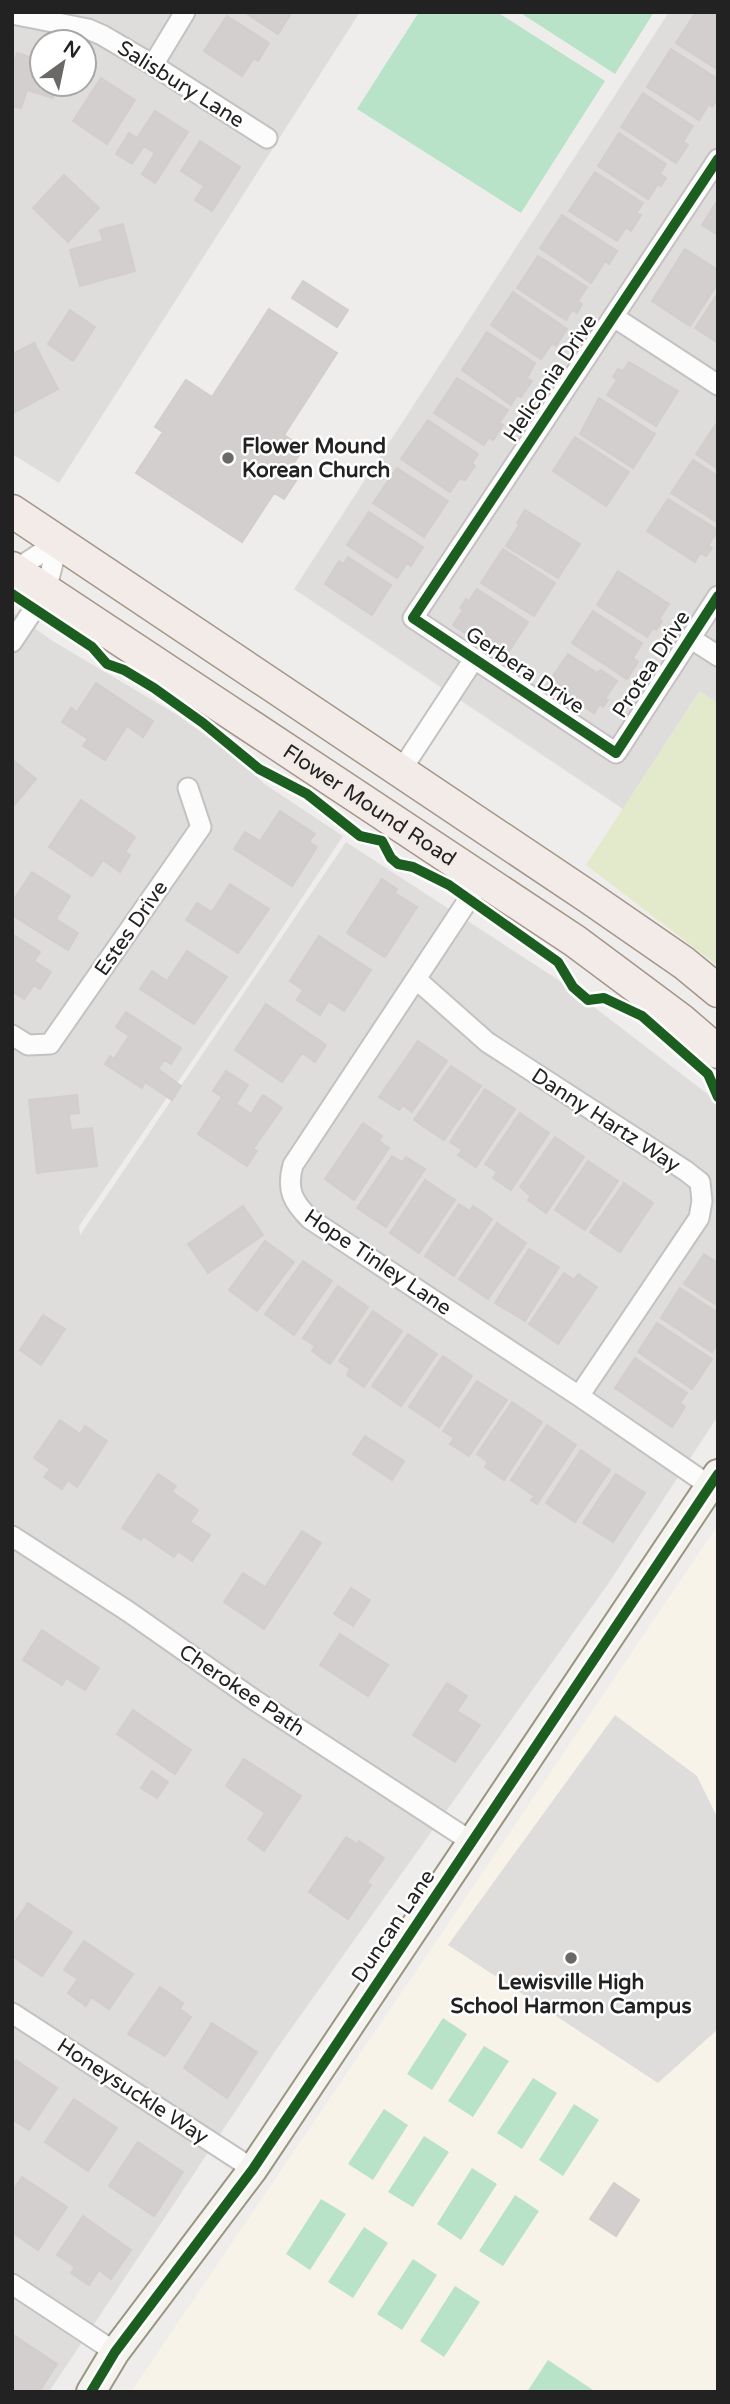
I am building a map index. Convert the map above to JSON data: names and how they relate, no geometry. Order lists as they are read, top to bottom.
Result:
{
  "streets": {
    "main road": ["Flower Mound Road"],
    "street": [
      "Salisbury Lane",
      "Heliconia Drive",
      "Protea Drive",
      "Gerbera Drive",
      "Estes Drive",
      "Danny Hartz Way",
      "Hope Tinley Lane",
      "Cherokee Path",
      "Duncan Lane",
      "Honeysuckle Way"
    ]
  },
  "crossings": [
    ["Heliconia Drive", "Gerbera Drive"],
    ["Protea Drive", "Gerbera Drive"],
    ["Flower Mound Road", "Hope Tinley Lane"],
    ["Danny Hartz Way", "Hope Tinley Lane"],
    ["Hope Tinley Lane", "Duncan Lane"],
    ["Cherokee Path", "Duncan Lane"],
    ["Duncan Lane", "Honeysuckle Way"]
  ],
  "places": ["Flower Mound Korean Church", "Lewisville High School Harmon Campus"],
  "north": "top right"
}
